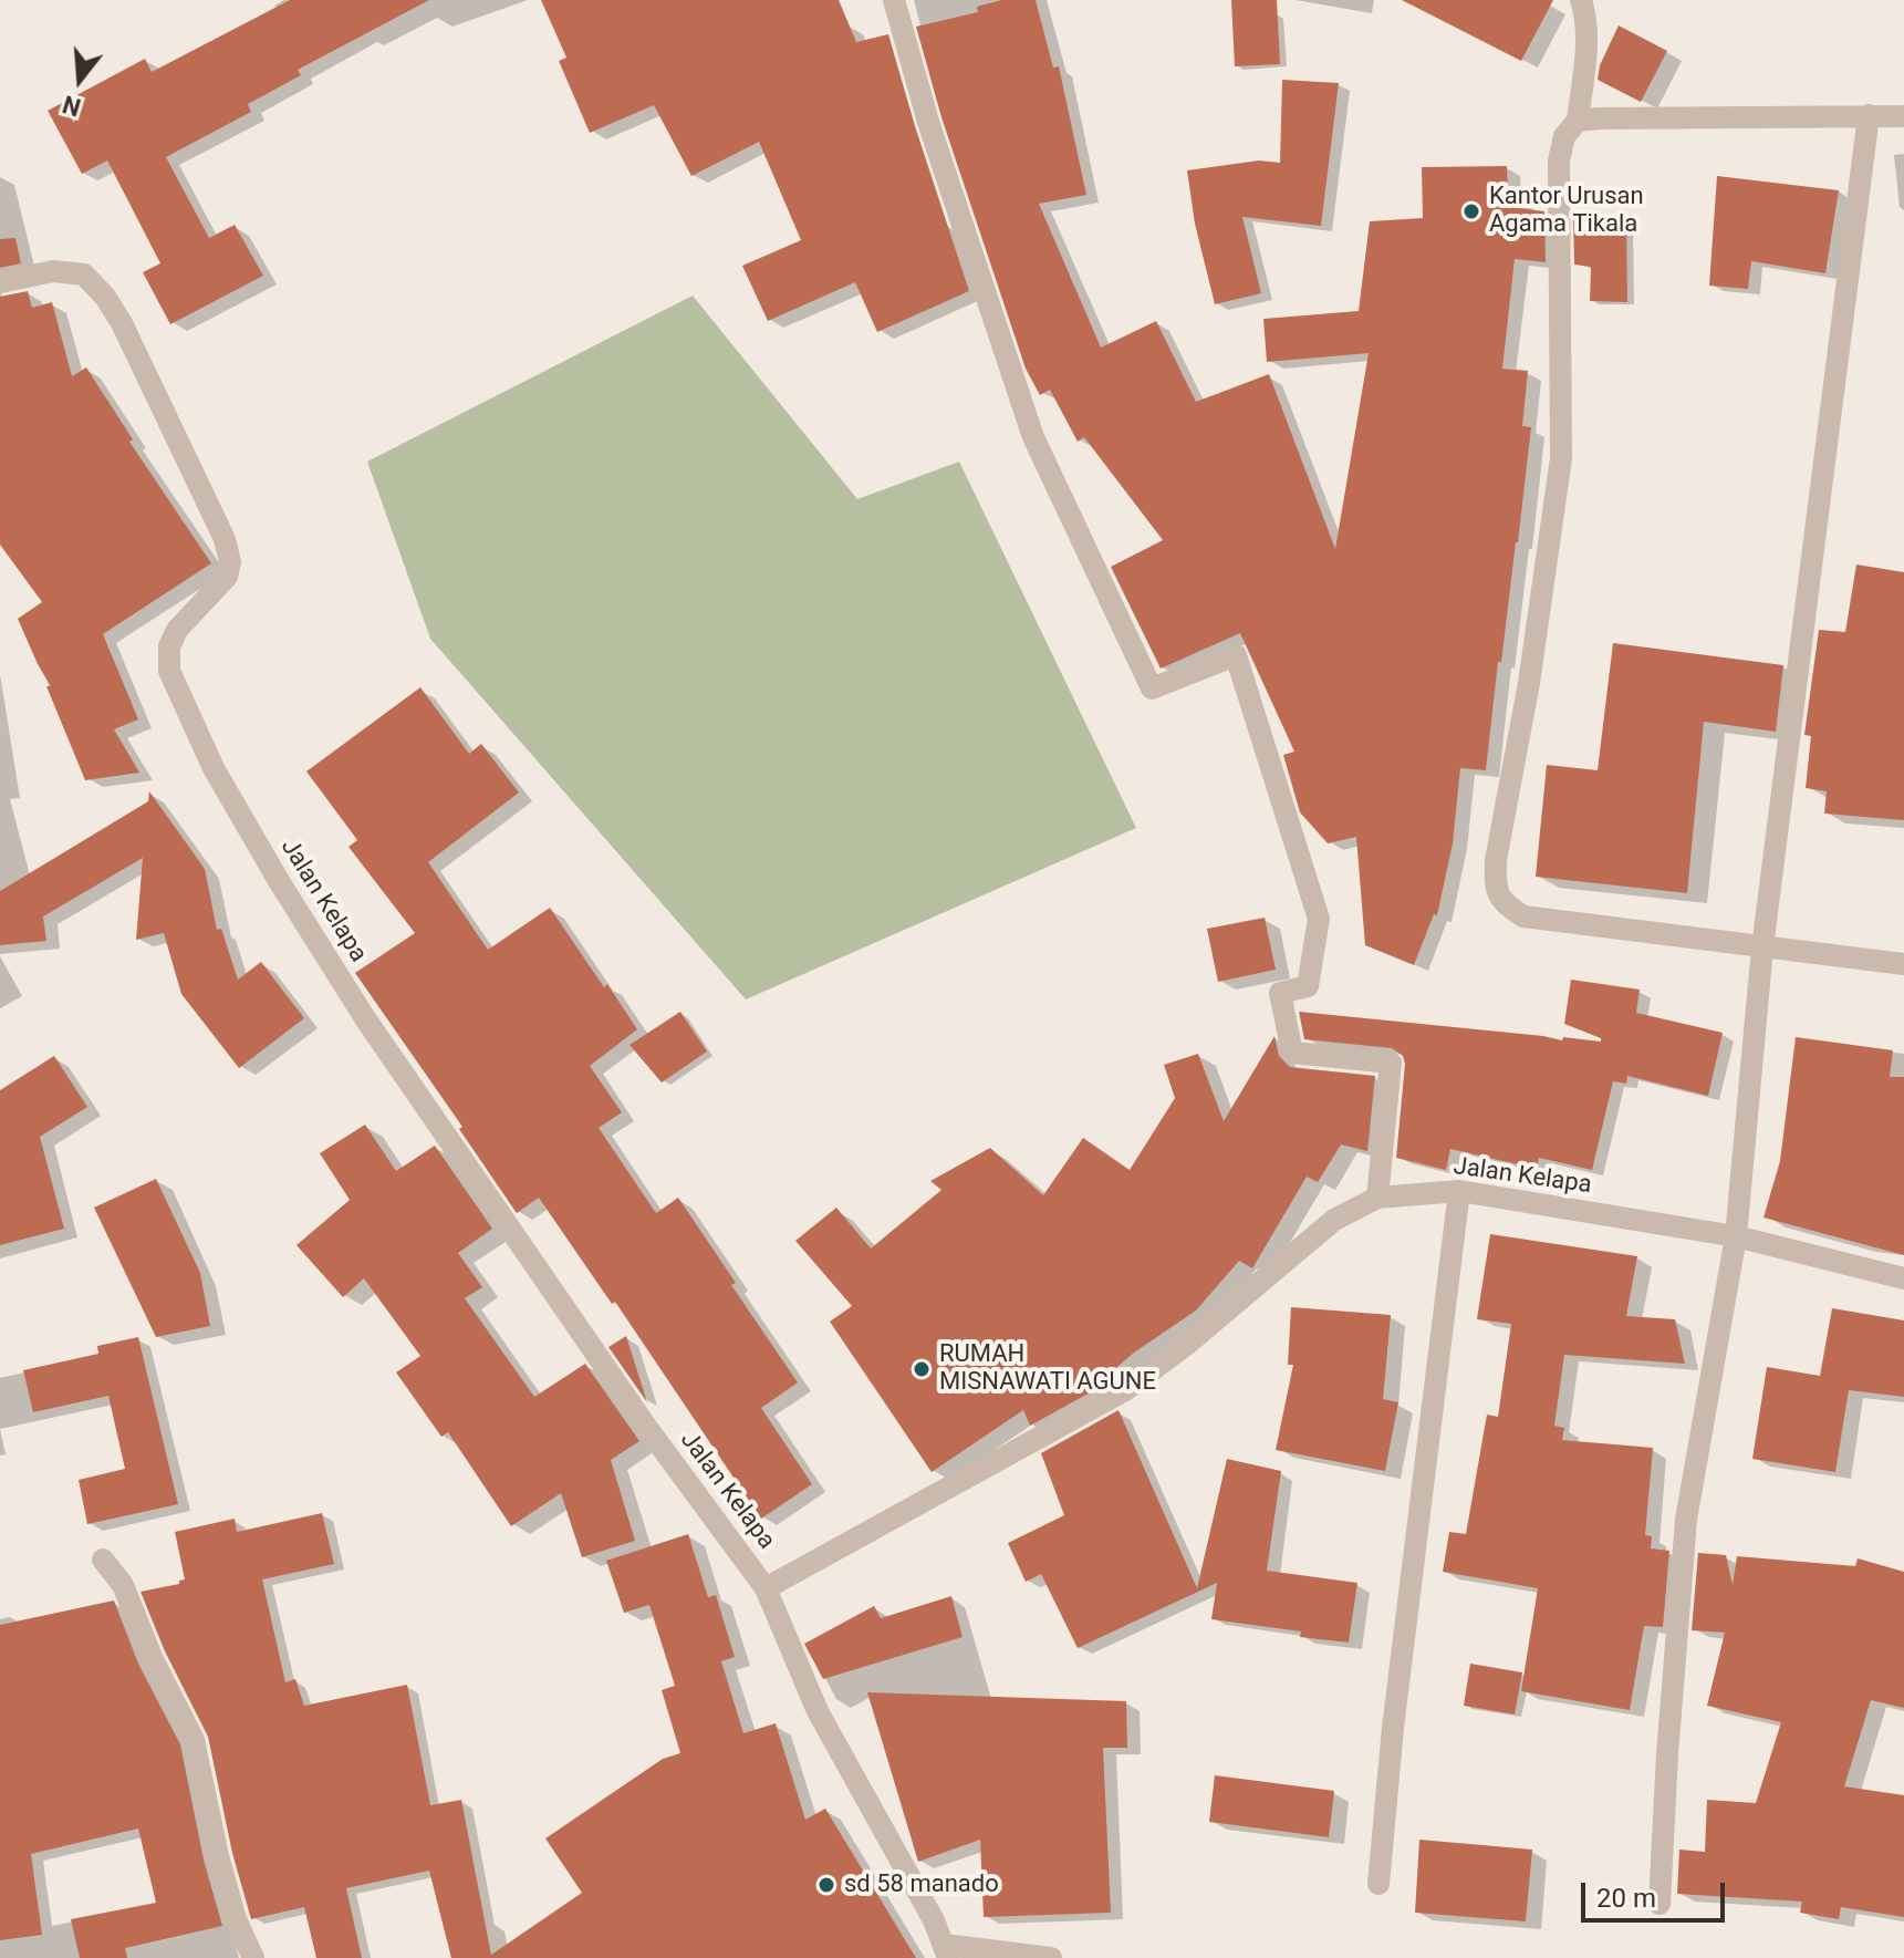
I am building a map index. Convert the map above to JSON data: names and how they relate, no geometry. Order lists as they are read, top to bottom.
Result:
{
  "streets": {
    "street": ["Jalan Kelapa"]
  },
  "places": ["Kantor Urusan Agama Tikala", "RUMAH MISNAWATI AGUNE", "sd 58 manado"],
  "scale_bar": "20 m",
  "north": "bottom"
}
